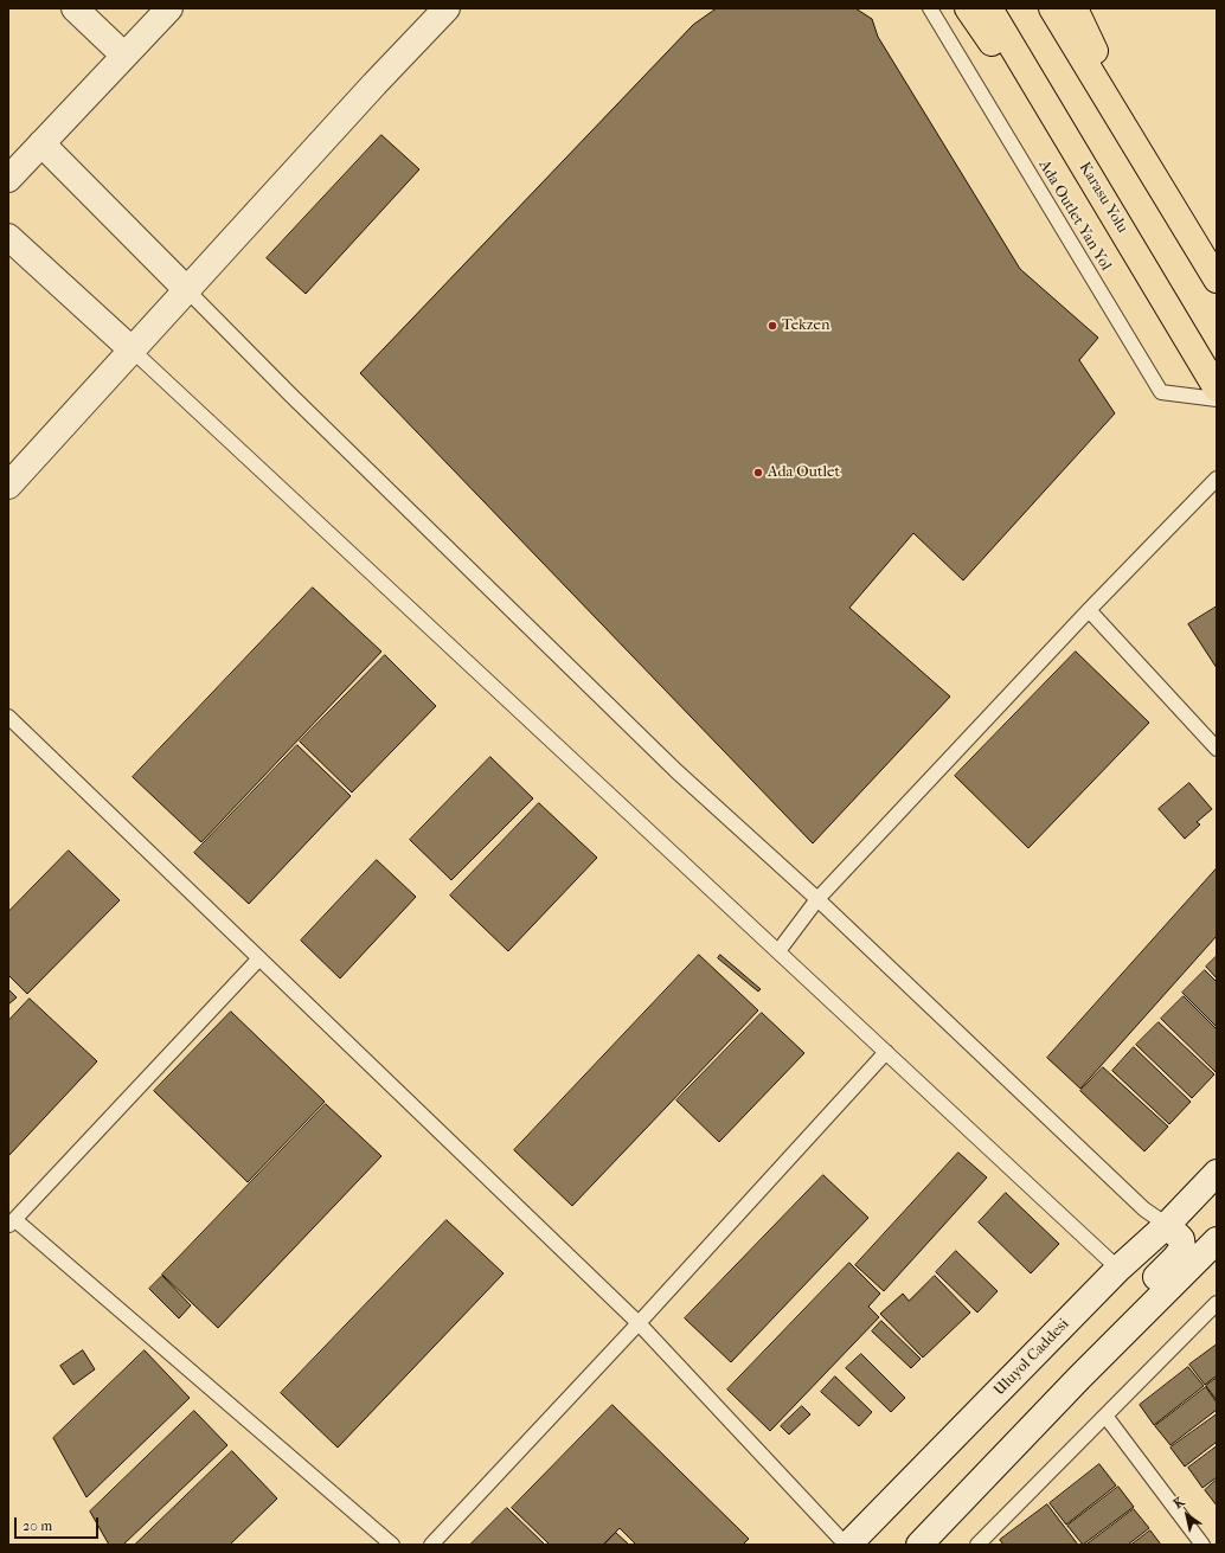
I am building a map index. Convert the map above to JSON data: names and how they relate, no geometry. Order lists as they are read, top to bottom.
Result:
{
  "streets": {
    "highway": ["Karasu Yolu"],
    "street": ["Uluyol Caddesi"],
    "lane": ["Ada Outlet Yan Yol"]
  },
  "places": ["Tekzen", "Ada Outlet"],
  "scale_bar": "20 m",
  "north": "top left"
}
